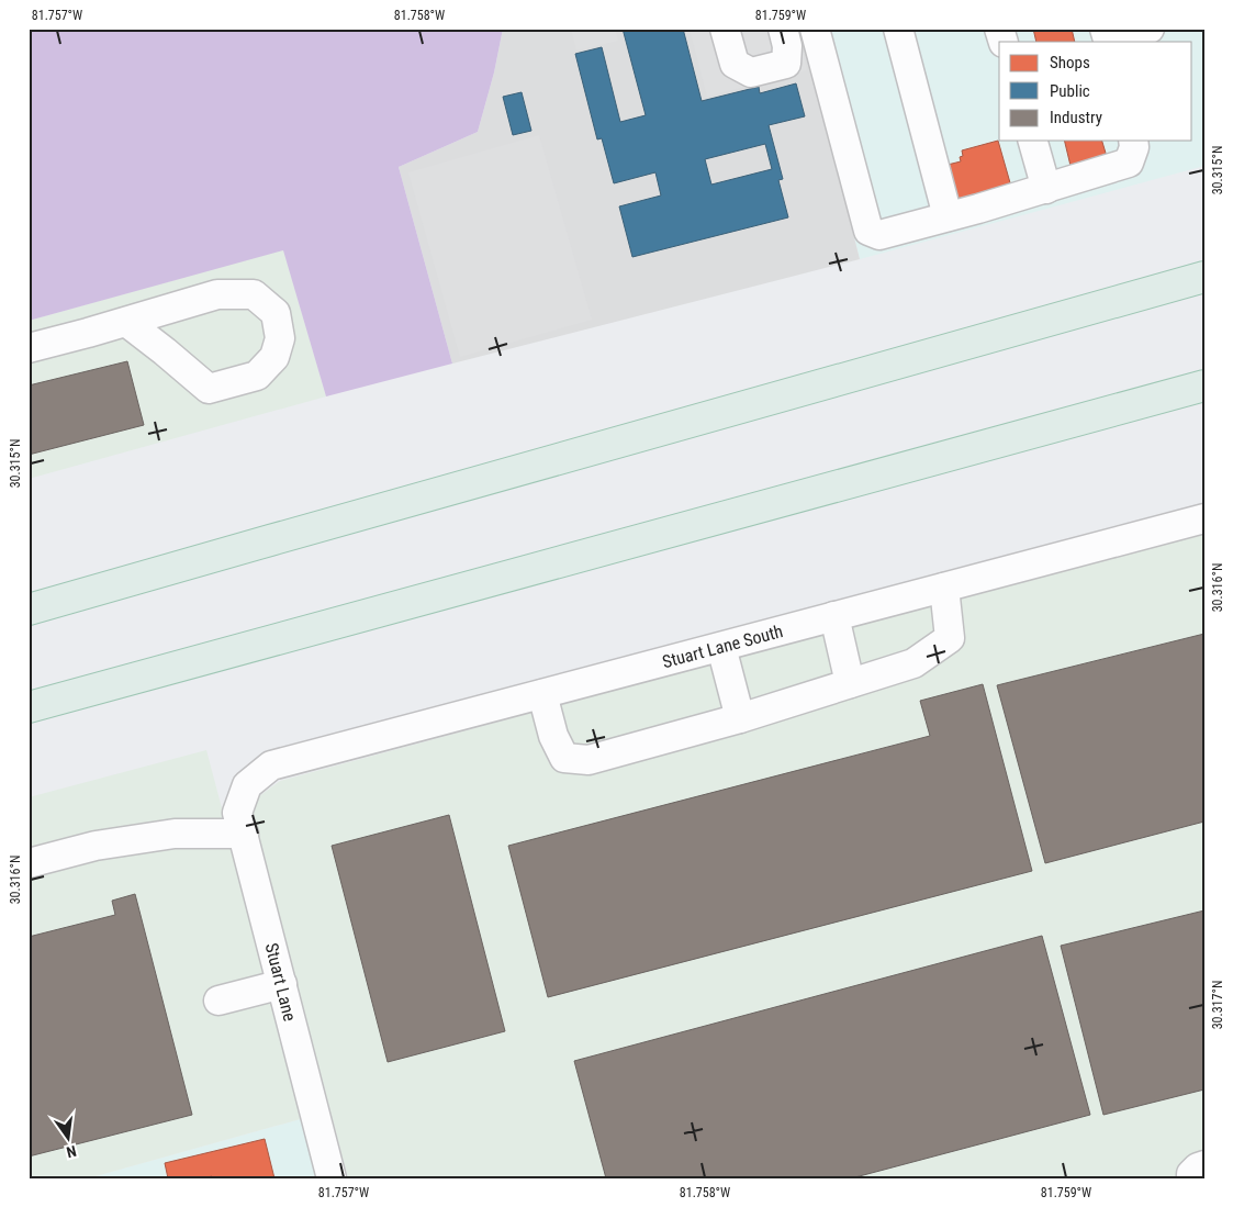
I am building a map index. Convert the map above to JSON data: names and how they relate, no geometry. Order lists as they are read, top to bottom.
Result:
{
  "streets": {
    "street": ["Stuart Lane South", "Stuart Lane"]
  },
  "crossings": [
    ["Stuart Lane South", "Stuart Lane"]
  ],
  "legend": ["Shops", "Public", "Industry"],
  "north": "bottom",
  "coordinates": [
    "81.757°W",
    "81.758°W",
    "81.759°W",
    "30.315°N",
    "30.316°N",
    "30.317°N"
  ]
}
